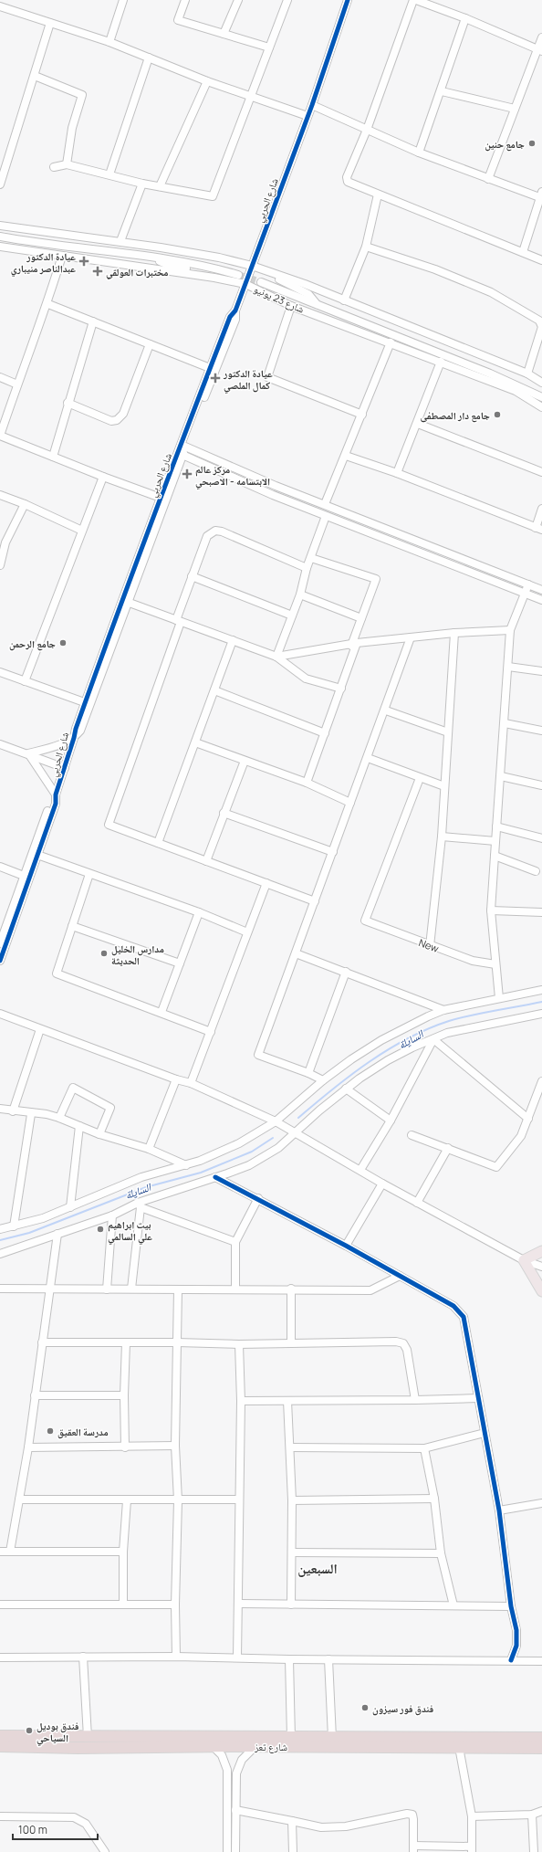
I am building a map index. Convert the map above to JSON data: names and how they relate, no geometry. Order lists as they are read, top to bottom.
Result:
{
  "streets": {
    "highway": ["شارع تعز"],
    "street": ["شارع الحربي", "شارع 23 يونيو", "New"]
  },
  "crossings": [
    ["شارع الحربي", "شارع 23 يونيو"]
  ],
  "districts": ["السبعين"],
  "water": ["السايلة"],
  "places": {
    "other": [
      "جامع حنين",
      "جامع دار المصطفى",
      "جامع الرحمن",
      "مدارس الخليل الحديثة",
      "بيت ابراهيم علي السالمي",
      "مدرسة العقيق",
      "فندق فور سيزون",
      "فندق بوديل السياحي"
    ],
    "health": [
      "عيادة الدكتور عبدالناصر منيباري",
      "مختبرات العولقي",
      "عيادة الدكتور كمال الملصي",
      "مركز عالم الابتسامه - الاصبحي"
    ]
  },
  "scale_bar": "100 m"
}
